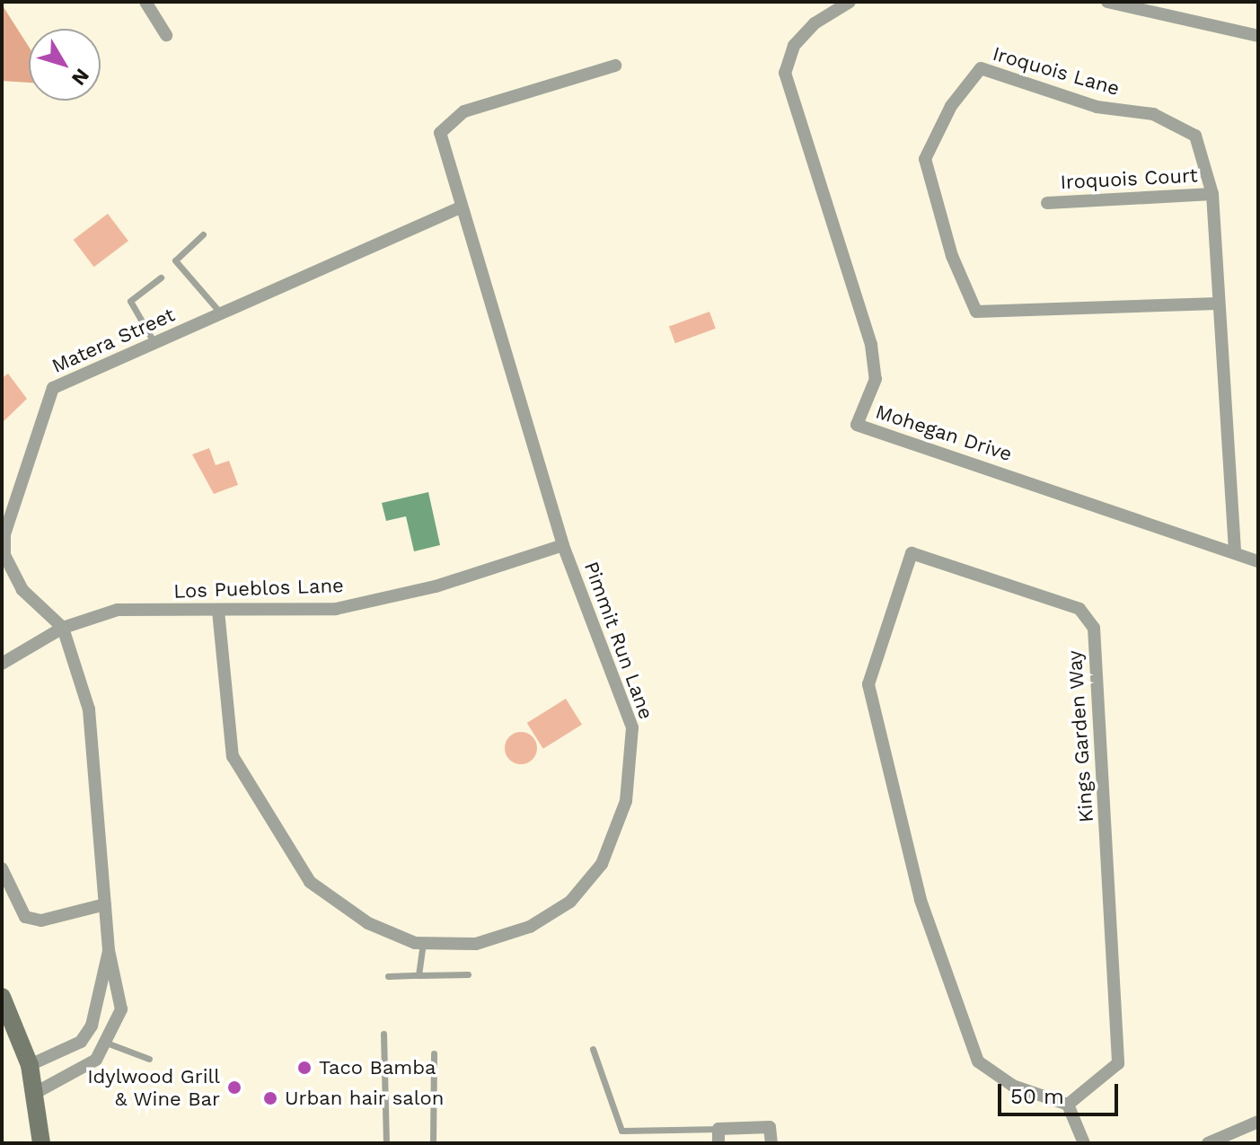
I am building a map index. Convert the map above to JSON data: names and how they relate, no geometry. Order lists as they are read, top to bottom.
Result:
{
  "streets": {
    "street": [
      "Iroquois Lane",
      "Iroquois Court",
      "Matera Street",
      "Mohegan Drive",
      "Los Pueblos Lane",
      "Pimmit Run Lane",
      "Kings Garden Way"
    ]
  },
  "crossings": [
    ["Iroquois Lane", "Iroquois Court"],
    ["Iroquois Lane", "Mohegan Drive"],
    ["Matera Street", "Los Pueblos Lane"],
    ["Matera Street", "Pimmit Run Lane"],
    ["Los Pueblos Lane", "Pimmit Run Lane"]
  ],
  "places": ["Taco Bamba", "Idylwood Grill & Wine Bar", "Urban hair salon"],
  "scale_bar": "50 m",
  "north": "bottom right"
}
